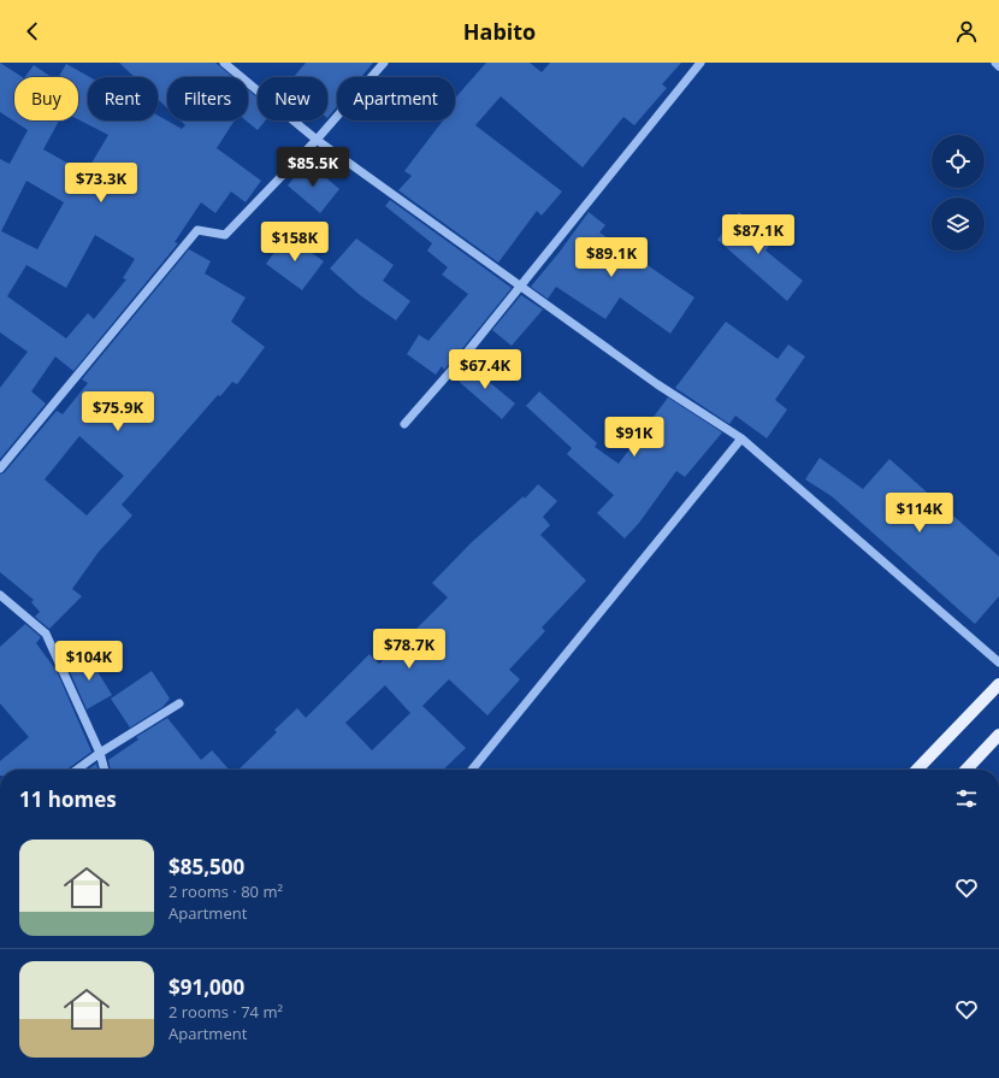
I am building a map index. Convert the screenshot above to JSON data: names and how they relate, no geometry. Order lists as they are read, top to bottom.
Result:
{
  "page": {
    "header": "Habito",
    "chip": [
      "Buy",
      "Rent",
      "Filters",
      "New",
      "Apartment"
    ],
    "price": [
      "$85.5K",
      "$73.3K",
      "$87.1K",
      "$158K",
      "$89.1K",
      "$67.4K",
      "$75.9K",
      "$91K",
      "$114K",
      "$78.7K",
      "$104K"
    ],
    "heading": "11 homes",
    "list": [
      {
        "name": "$85,500",
        "note": "2 rooms · 80 m² · Apartment"
      },
      {
        "name": "$91,000",
        "note": "2 rooms · 74 m² · Apartment"
      }
    ]
  }
}
